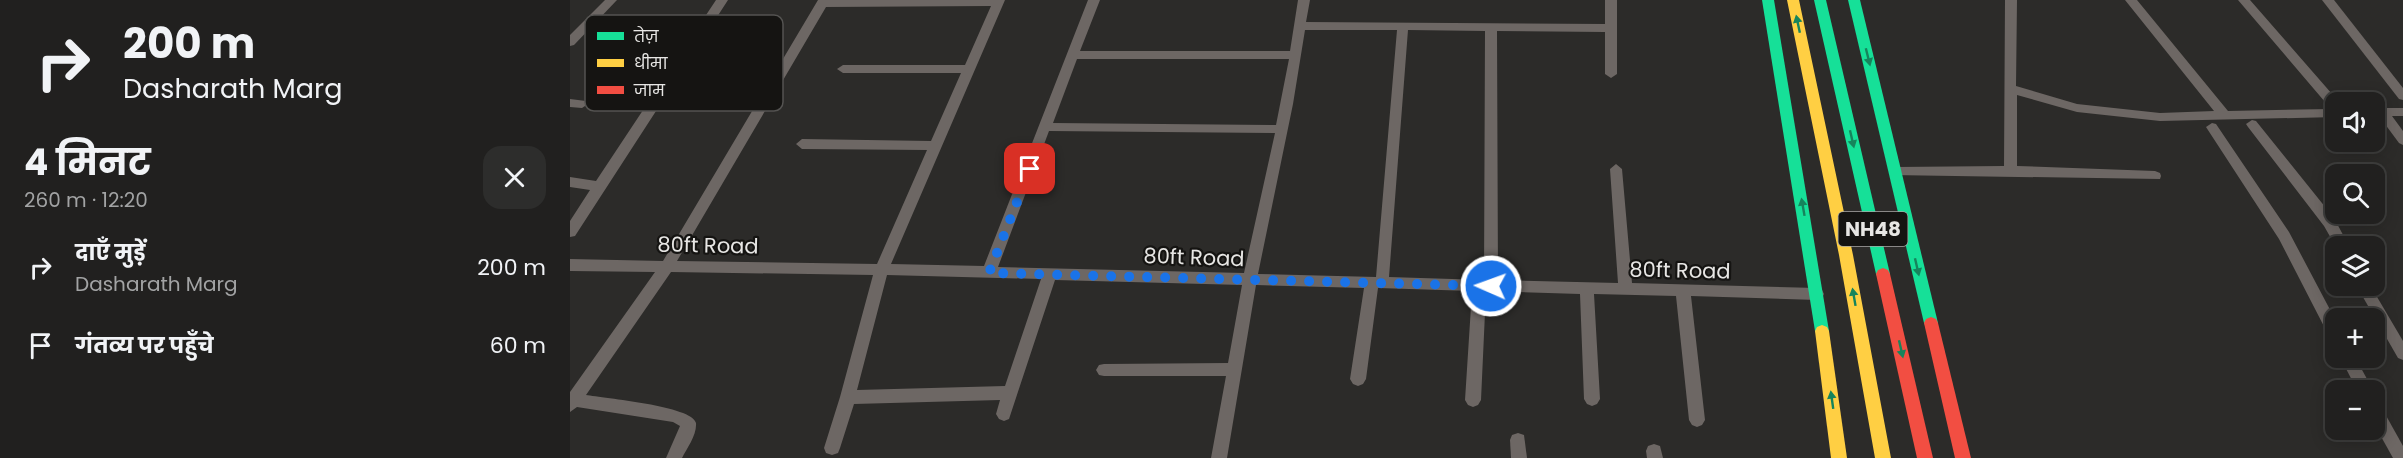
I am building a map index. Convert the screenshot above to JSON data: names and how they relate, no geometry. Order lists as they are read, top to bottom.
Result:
{
  "streets": {
    "main road": ["NH48"],
    "street": ["80ft Road"]
  },
  "legend": ["तेज़", "धीमा", "जाम"],
  "page": {
    "turn": ["200 m", "Dasharath Marg"],
    "map_buttons": ["+", "−"],
    "heading": ["4 मिनट", "260 m · 12:20"],
    "list": [
      {
        "name": "दाएँ मुड़ें",
        "note": "Dasharath Marg",
        "value": "200 m"
      },
      {
        "name": "गंतव्य पर पहुँचे",
        "value": "60 m"
      }
    ]
  }
}
